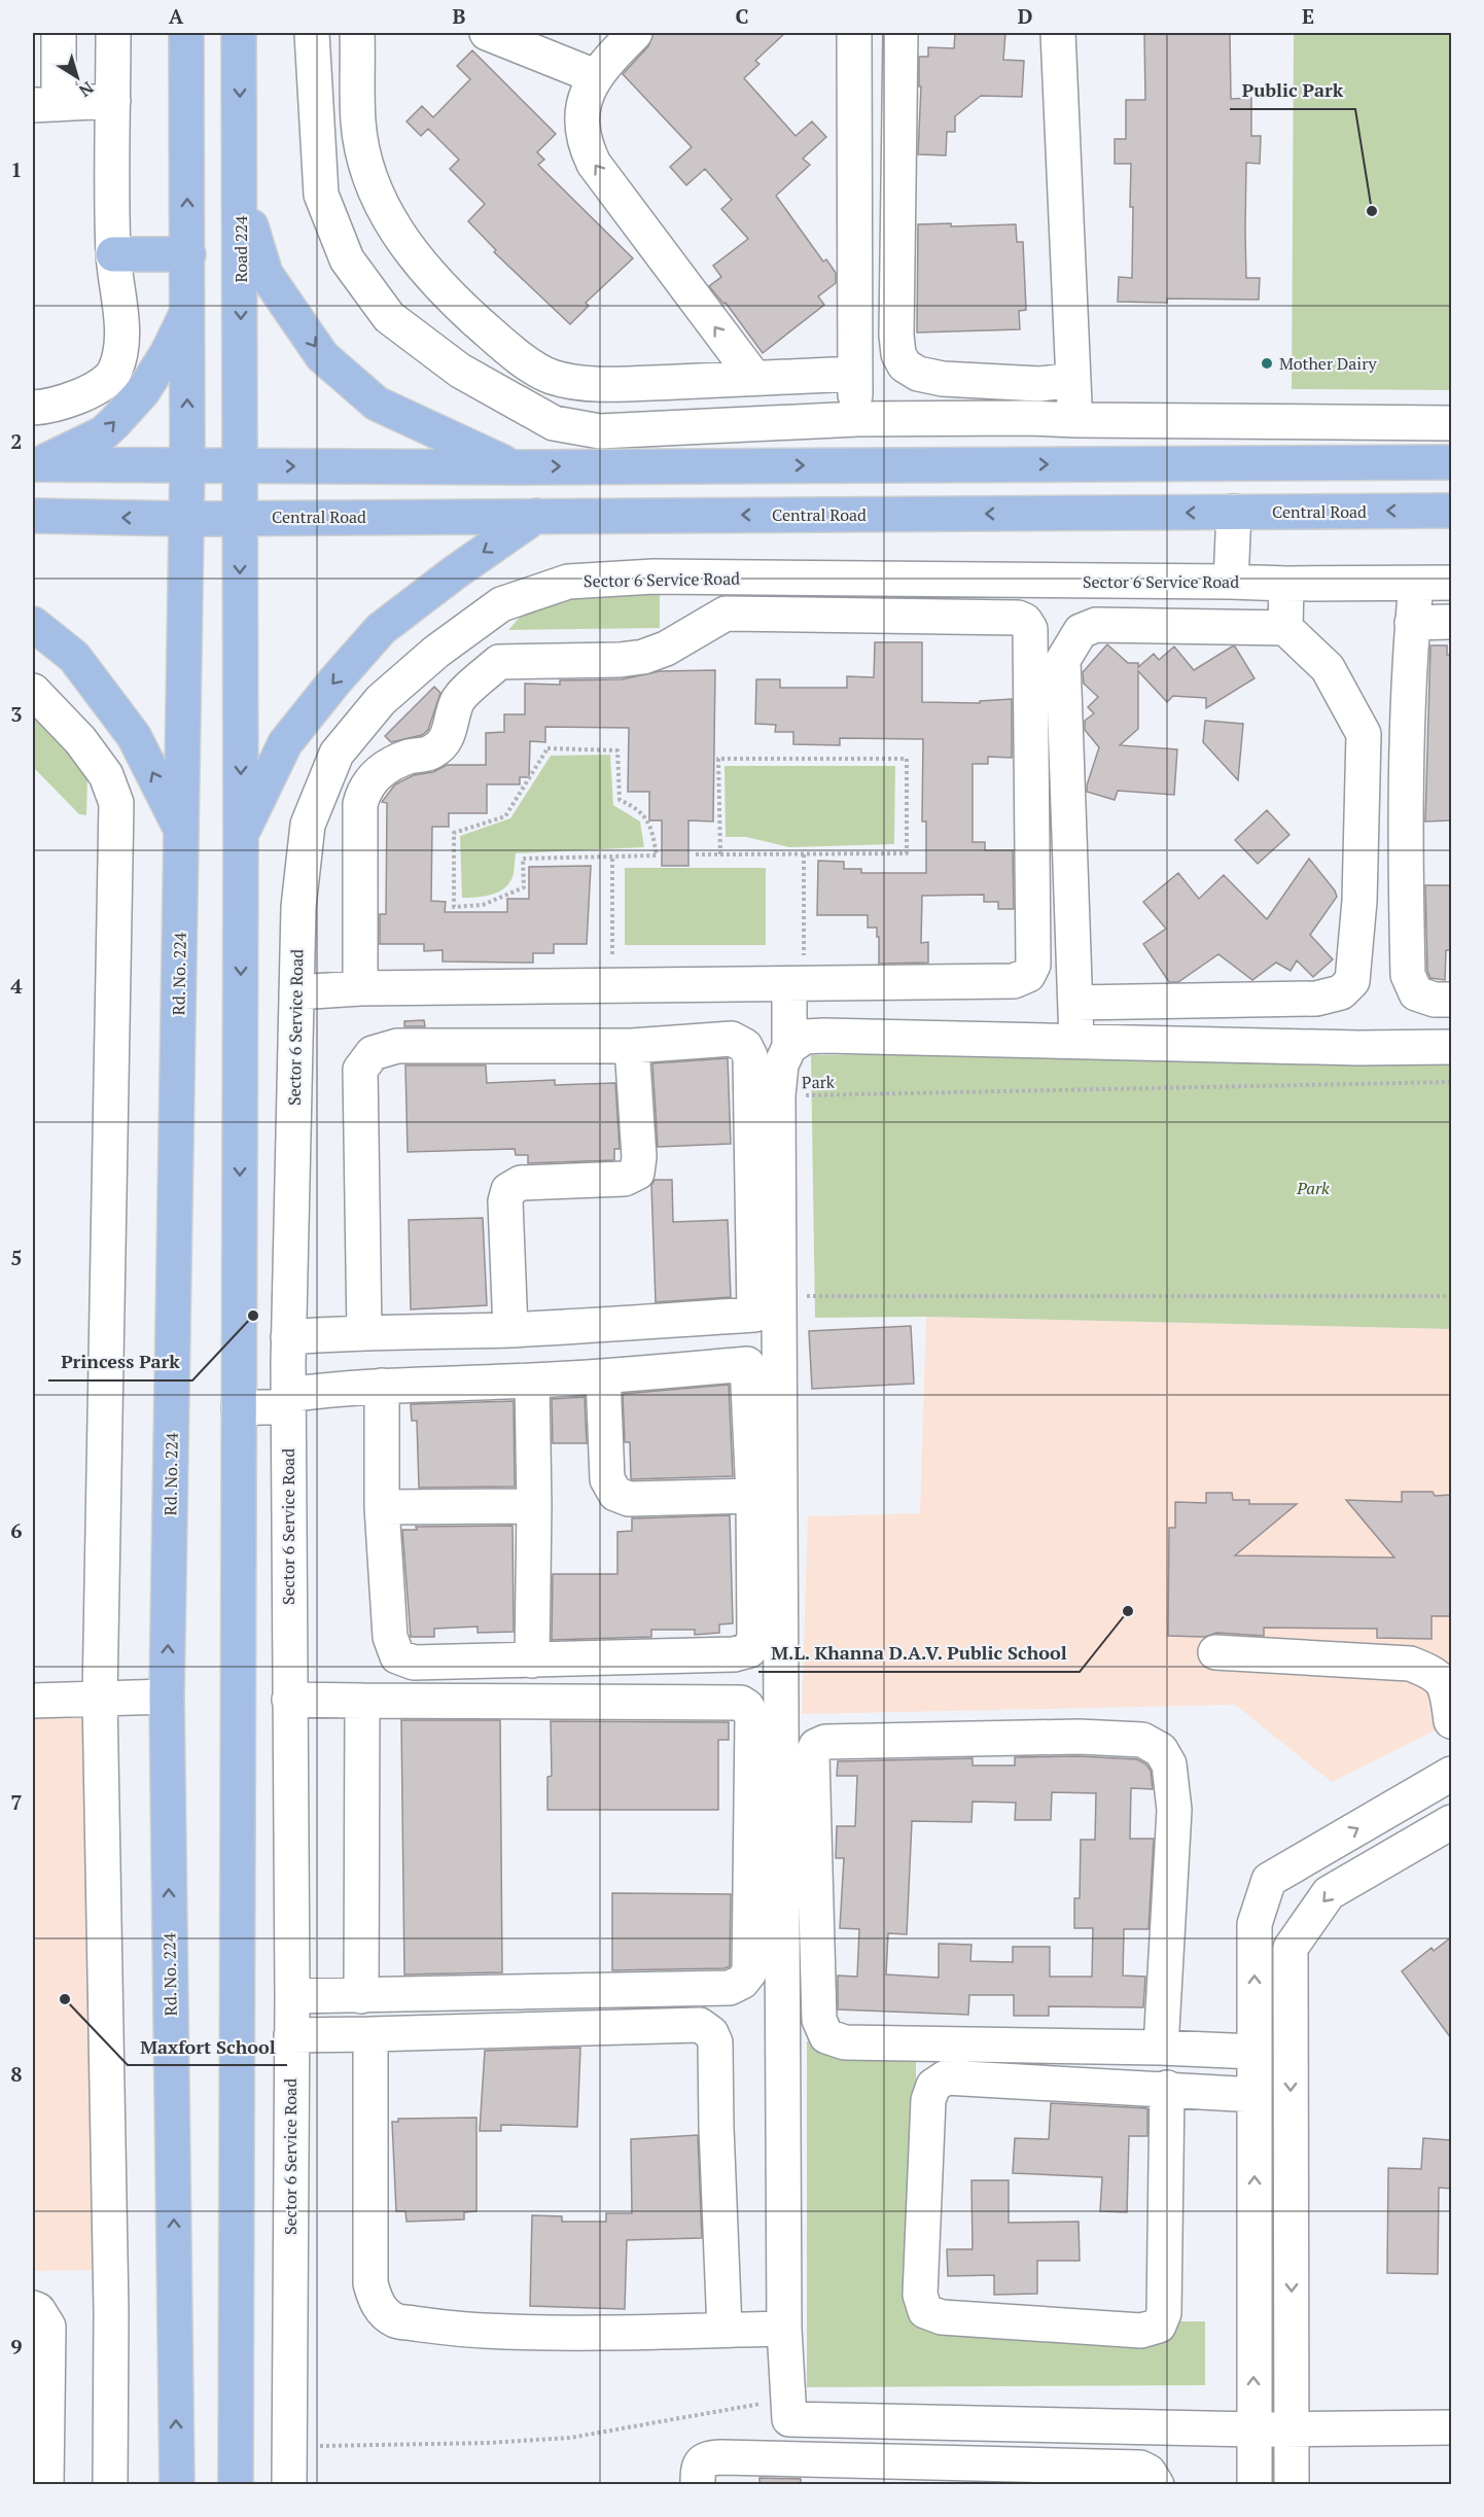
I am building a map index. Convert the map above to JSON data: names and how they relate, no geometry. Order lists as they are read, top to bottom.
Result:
{
  "streets": {
    "main road": ["Road 224", "Central Road", "Rd. No. 224"],
    "street": ["Sector 6 Service Road"],
    "path": ["Park"]
  },
  "crossings": [
    ["Central Road", "Rd. No. 224"]
  ],
  "parks": ["Park"],
  "places": [
    "Public Park",
    "Mother Dairy",
    "Princess Park",
    "M.L. Khanna D.A.V. Public School",
    "Maxfort School"
  ],
  "north": "bottom right",
  "grid": {
    "columns": [
      "A",
      "B",
      "C",
      "D",
      "E"
    ],
    "rows": [
      "1",
      "2",
      "3",
      "4",
      "5",
      "6",
      "7",
      "8",
      "9"
    ]
  }
}
